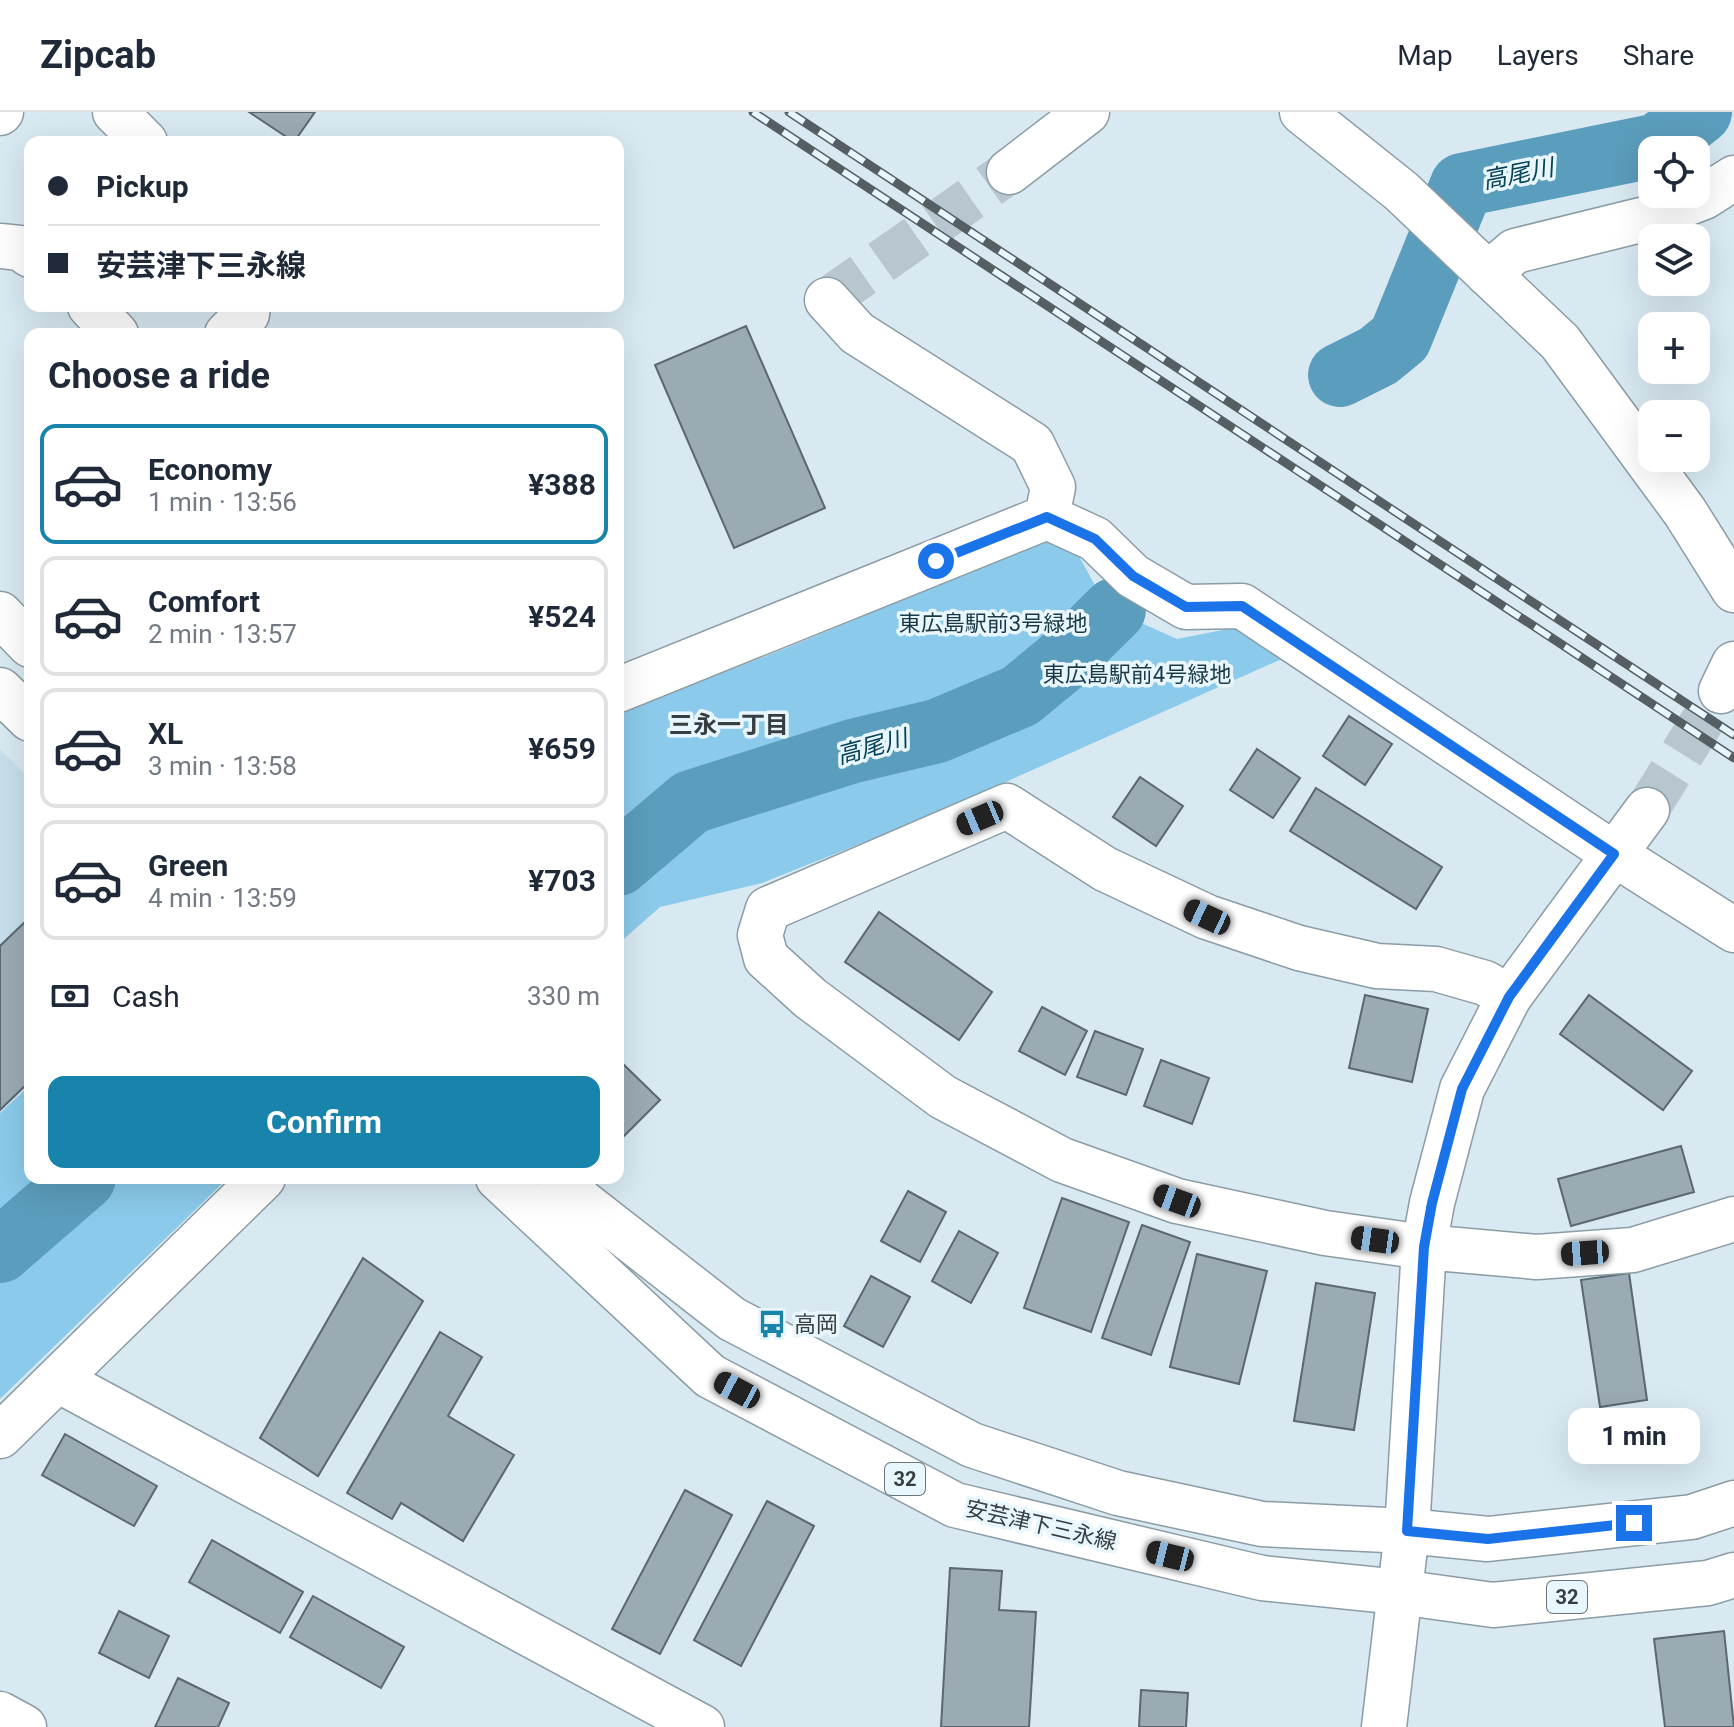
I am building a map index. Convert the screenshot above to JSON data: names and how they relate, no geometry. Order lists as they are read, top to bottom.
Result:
{
  "streets": {
    "street": ["32", "安芸津下三永線"]
  },
  "districts": ["三永一丁目"],
  "water": ["高尾川"],
  "parks": ["東広島駅前3号緑地", "東広島駅前4号緑地"],
  "places": {
    "bus stop": ["高岡"]
  },
  "page": {
    "header": "Zipcab",
    "nav": ["Map", "Layers", "Share"],
    "map_buttons": ["+", "−"],
    "banner": ["Pickup", "安芸津下三永線"],
    "heading": "Choose a ride",
    "list": [
      {
        "name": "Economy",
        "note": "1 min · 13:56",
        "value": "¥388"
      },
      {
        "name": "Comfort",
        "note": "2 min · 13:57",
        "value": "¥524"
      },
      {
        "name": "XL",
        "note": "3 min · 13:58",
        "value": "¥659"
      },
      {
        "name": "Green",
        "note": "4 min · 13:59",
        "value": "¥703"
      }
    ],
    "pay": ["Cash", "330 m"],
    "buttons": "Confirm",
    "bubble": "1 min"
  }
}
